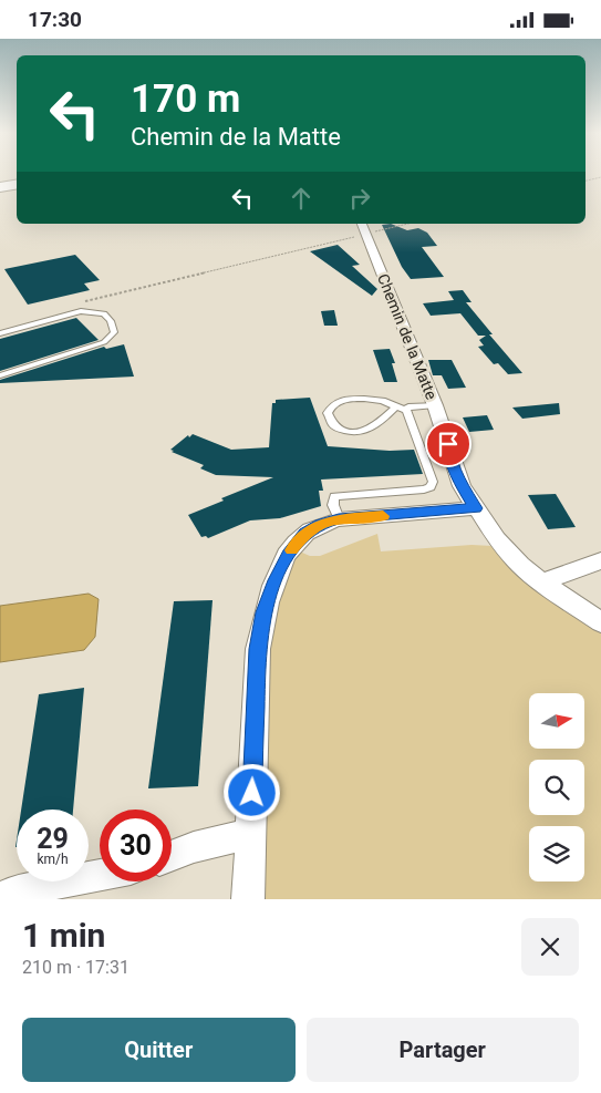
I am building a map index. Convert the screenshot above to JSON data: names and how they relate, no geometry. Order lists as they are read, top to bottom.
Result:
{
  "streets": {
    "street": ["Chemin de la Matte"]
  },
  "north": "right",
  "page": {
    "status": "17:30",
    "turn": ["170 m", "Chemin de la Matte"],
    "speed": "29 km/h",
    "limit": "30",
    "heading": ["1 min", "210 m · 17:31"],
    "buttons": ["Quitter", "Partager"]
  }
}
